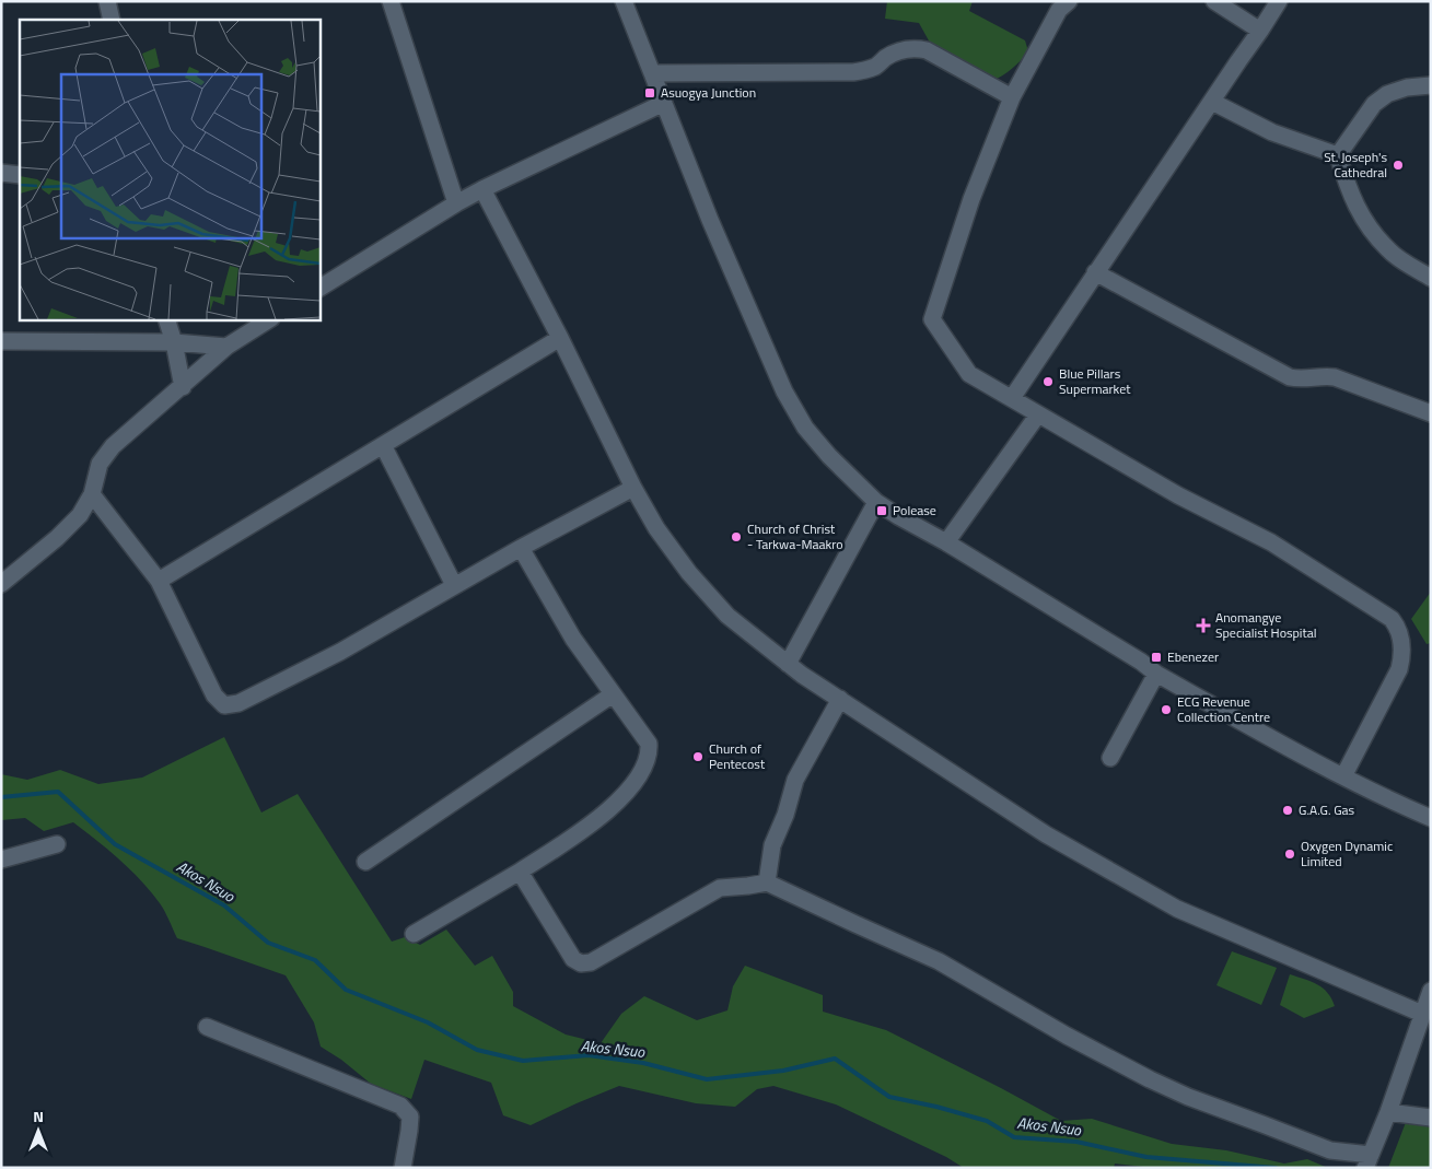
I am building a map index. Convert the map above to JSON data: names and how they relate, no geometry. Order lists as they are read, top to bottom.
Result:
{
  "water": ["Akos Nsuo"],
  "places": {
    "transit": ["Asuogya Junction", "Polease", "Ebenezer"],
    "other": [
      "St. Joseph's Cathedral",
      "Blue Pillars Supermarket",
      "Church of Christ - Tarkwa-Maakro",
      "ECG Revenue Collection Centre",
      "Church of Pentecost",
      "G.A.G. Gas",
      "Oxygen Dynamic Limited"
    ],
    "health": ["Anomangye Specialist Hospital"]
  },
  "north": "top"
}
